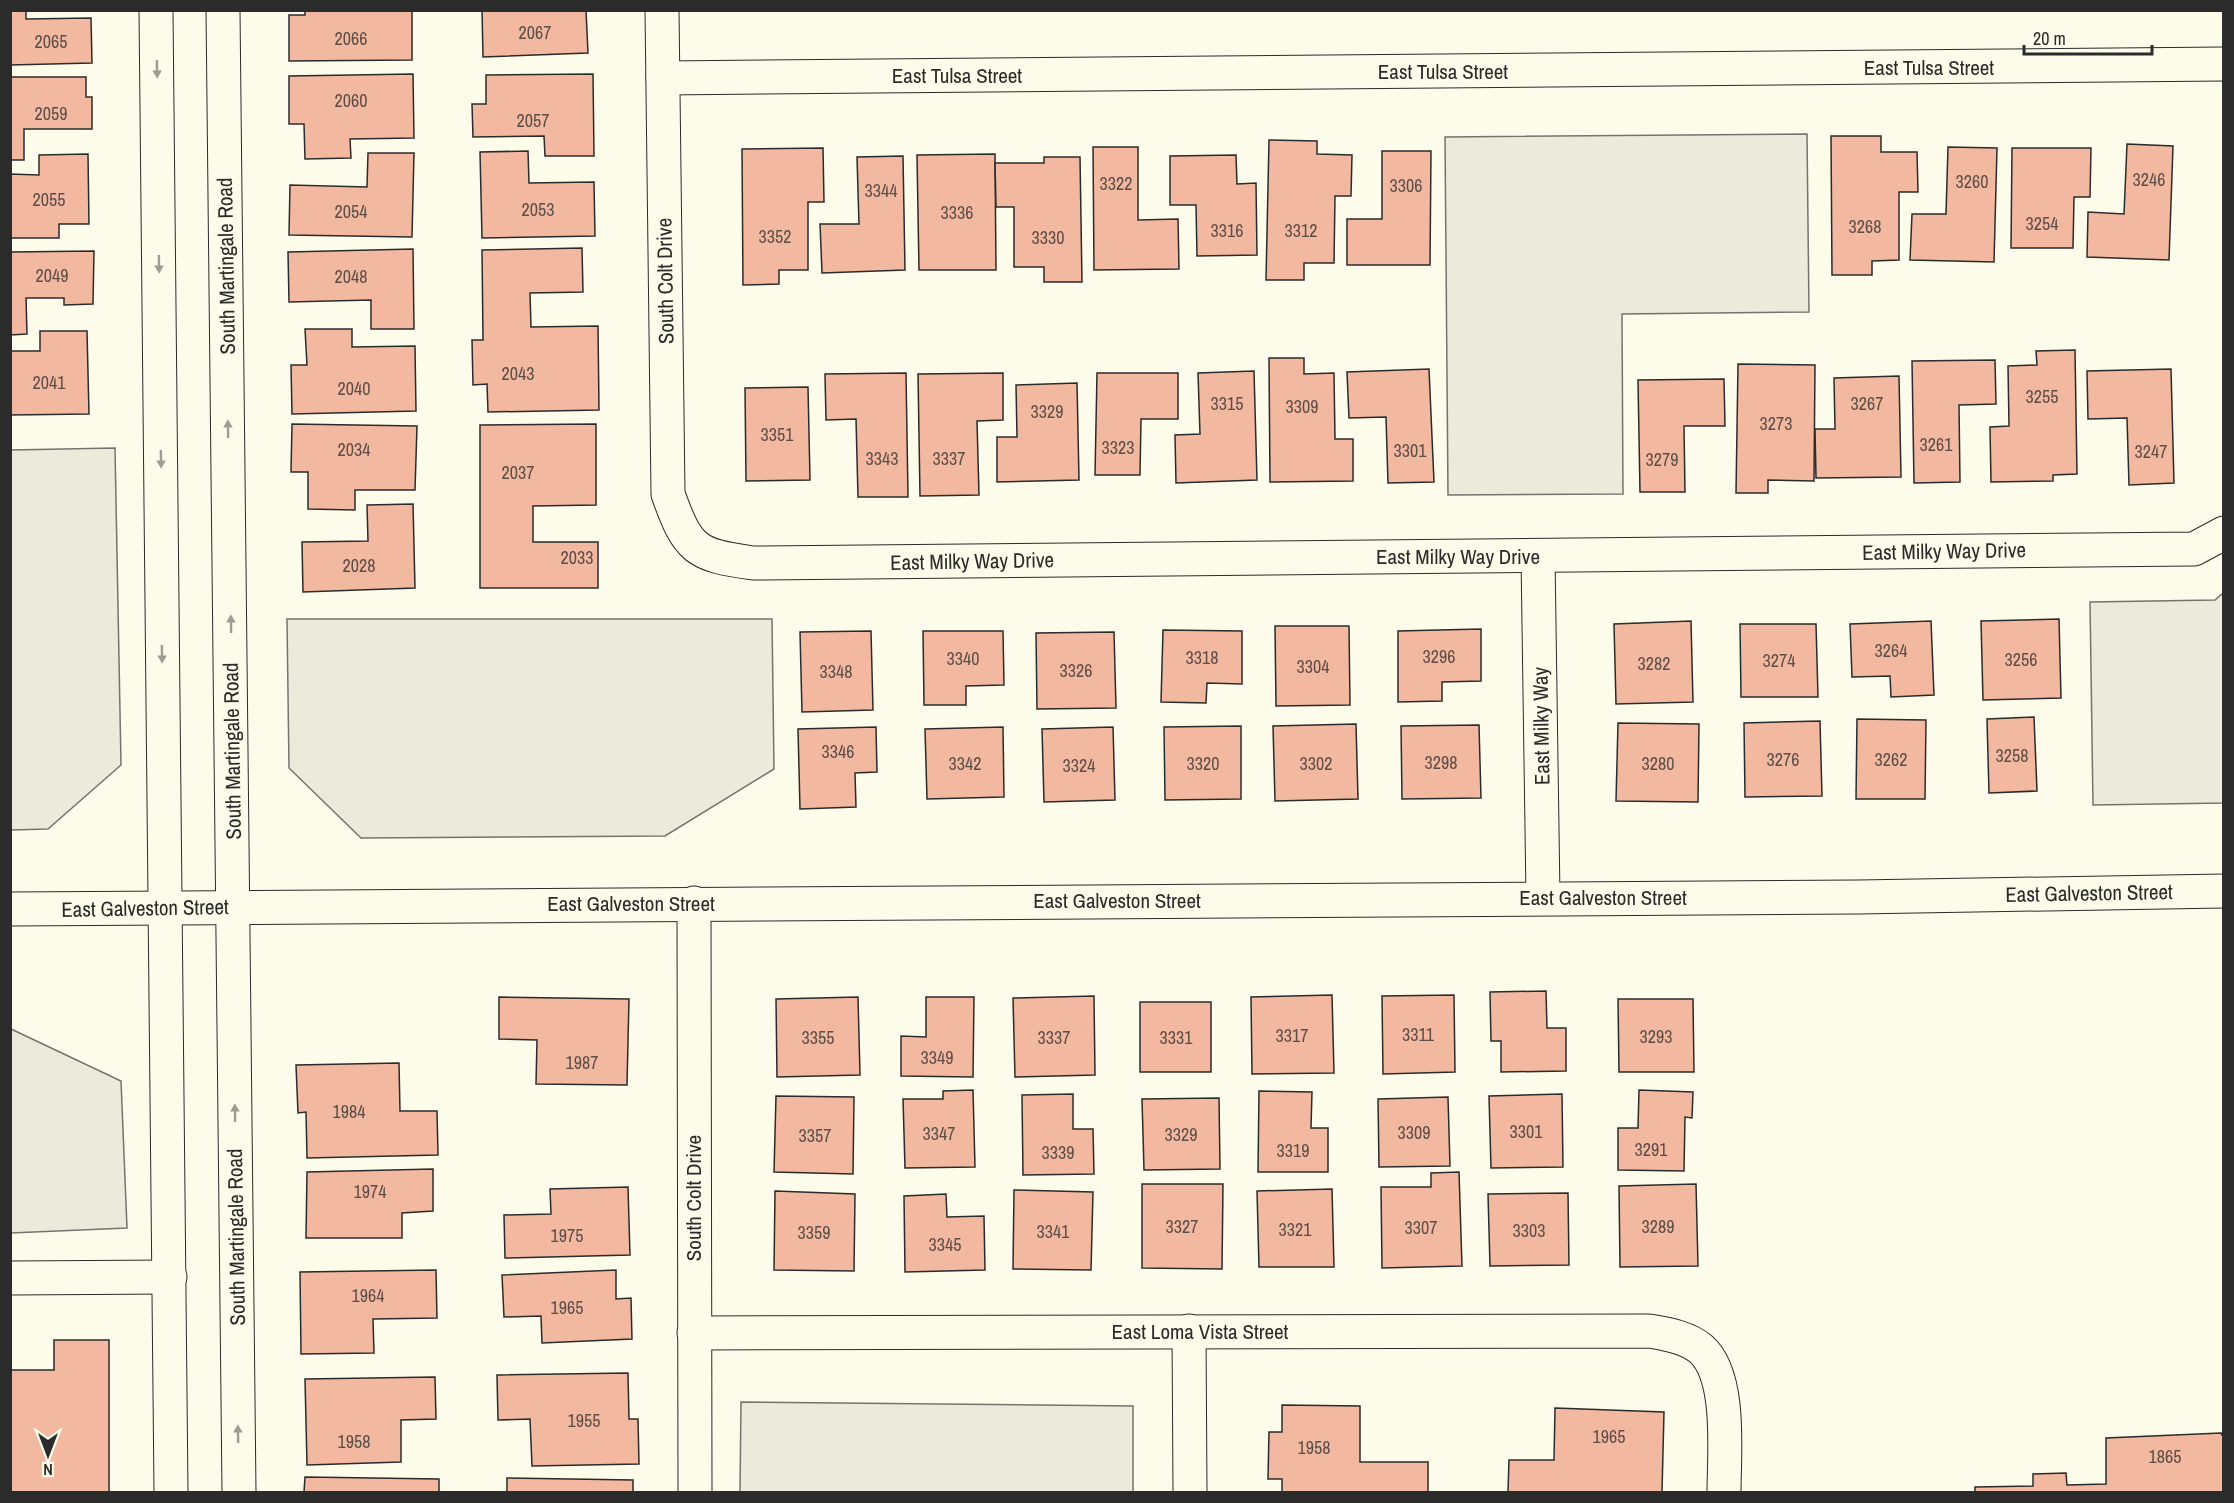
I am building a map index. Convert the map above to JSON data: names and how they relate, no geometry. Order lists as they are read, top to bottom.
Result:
{
  "streets": {
    "street": [
      "East Tulsa Street",
      "South Martingale Road",
      "South Colt Drive",
      "East Milky Way Drive",
      "East Milky Way",
      "East Galveston Street",
      "East Loma Vista Street"
    ]
  },
  "crossings": [
    ["East Tulsa Street", "South Colt Drive"],
    ["South Martingale Road", "East Galveston Street"],
    ["South Colt Drive", "East Milky Way Drive"],
    ["South Colt Drive", "East Galveston Street"],
    ["South Colt Drive", "East Loma Vista Street"],
    ["East Milky Way Drive", "East Milky Way"],
    ["East Milky Way", "East Galveston Street"]
  ],
  "house_numbers": [
    "2067",
    "2066",
    "2065",
    "2060",
    "2059",
    "2057",
    "3246",
    "3260",
    "3322",
    "3306",
    "3344",
    "2055",
    "2053",
    "2054",
    "3336",
    "3254",
    "3268",
    "3316",
    "3312",
    "3352",
    "3330",
    "2049",
    "2048",
    "2043",
    "2041",
    "2040",
    "3255",
    "3315",
    "3267",
    "3309",
    "3329",
    "3273",
    "3351",
    "3261",
    "3323",
    "2034",
    "3301",
    "3247",
    "3343",
    "3337",
    "3279",
    "2037",
    "2033",
    "2028",
    "3264",
    "3296",
    "3318",
    "3340",
    "3256",
    "3274",
    "3282",
    "3304",
    "3326",
    "3348",
    "3346",
    "3258",
    "3276",
    "3262",
    "3298",
    "3342",
    "3320",
    "3302",
    "3280",
    "3324",
    "3311",
    "3317",
    "3293",
    "3355",
    "3337",
    "3331",
    "3349",
    "1987",
    "1984",
    "3301",
    "3309",
    "3347",
    "3329",
    "3357",
    "3291",
    "3319",
    "3339",
    "1974",
    "3327",
    "3289",
    "3307",
    "3321",
    "3303",
    "3341",
    "3359",
    "1975",
    "3345",
    "1964",
    "1965",
    "1955",
    "1965",
    "1958",
    "1958",
    "1865"
  ],
  "scale_bar": "20 m",
  "north": "bottom"
}
